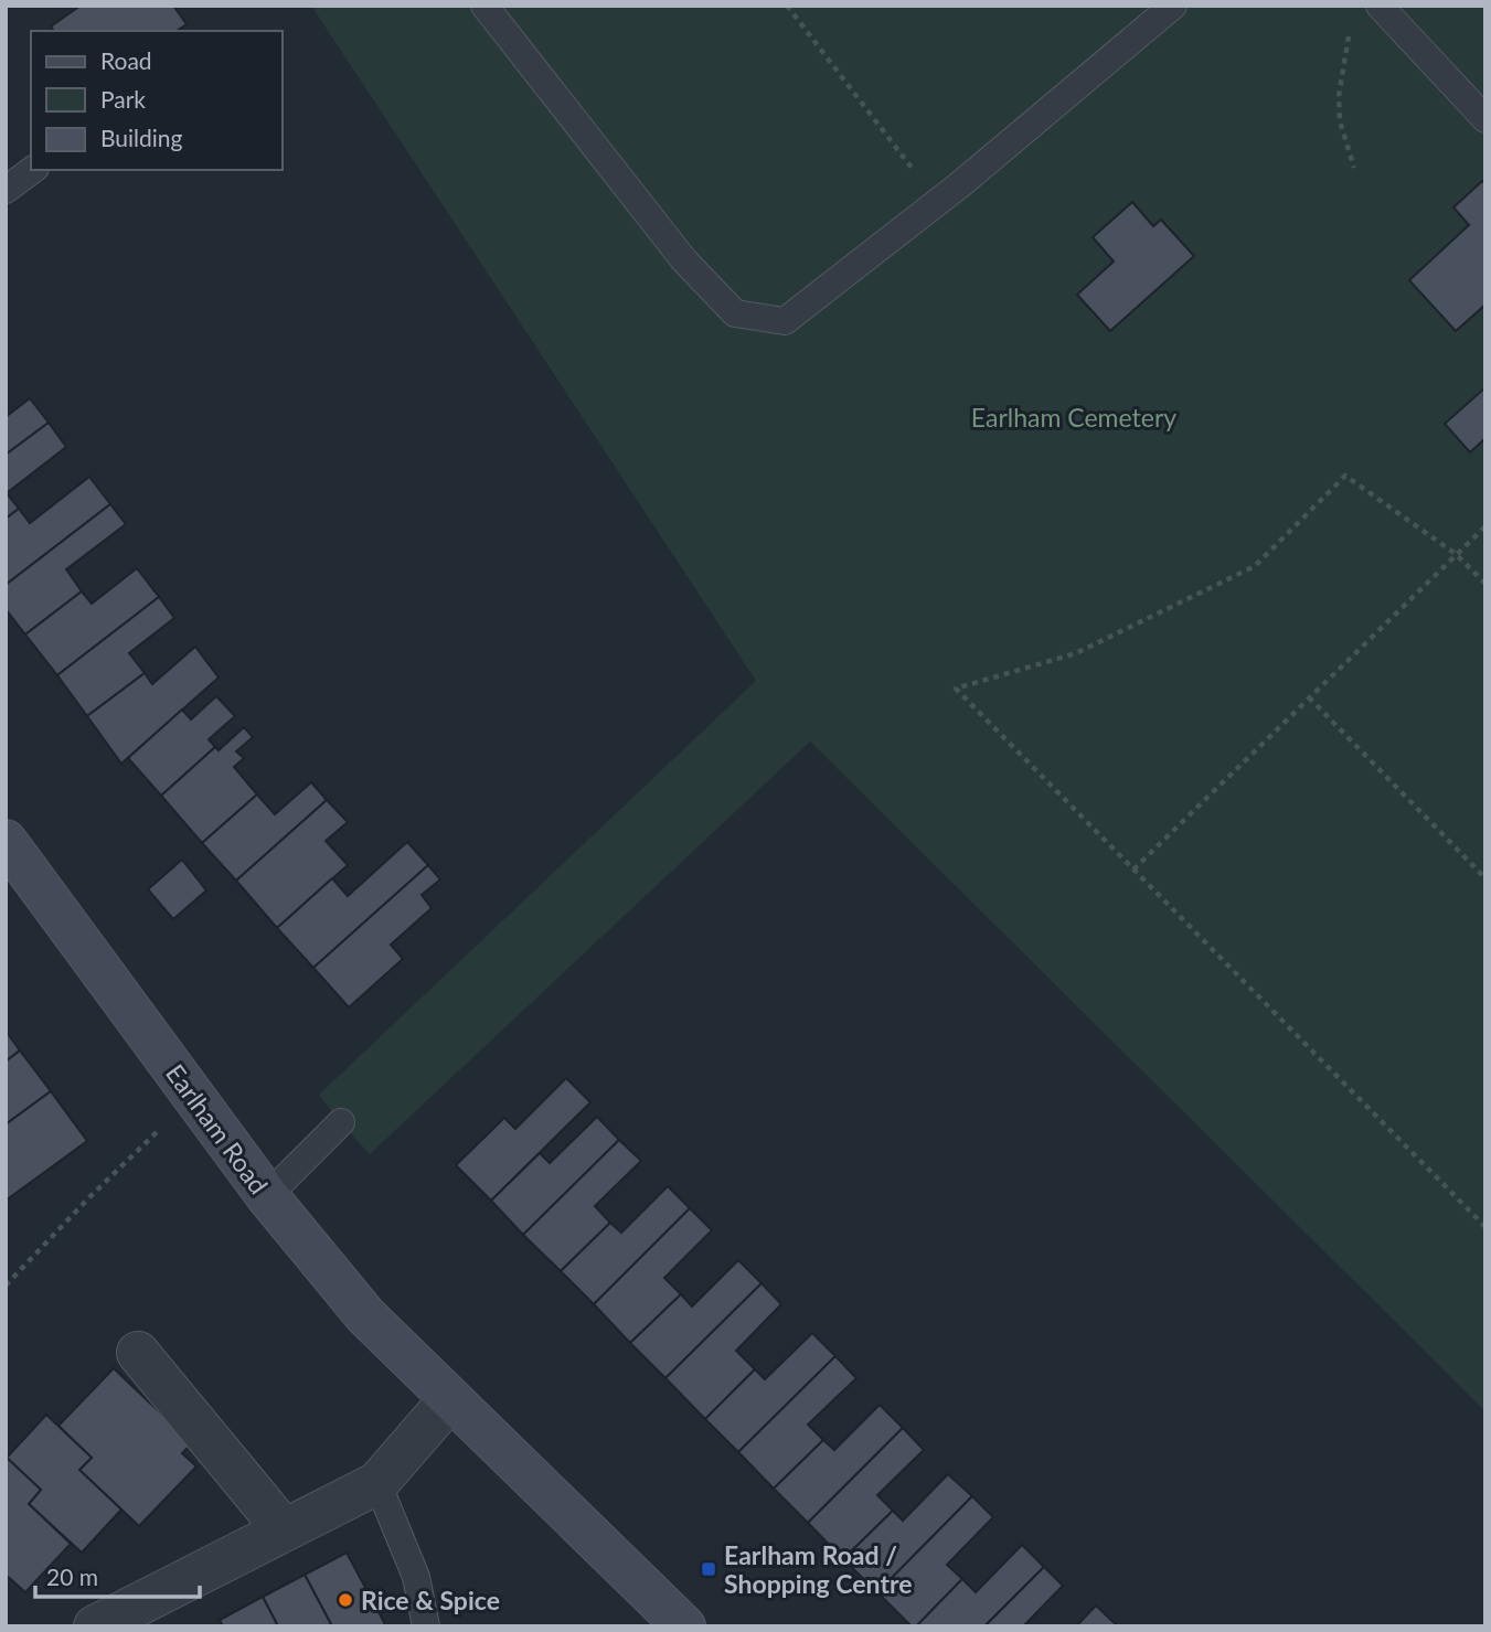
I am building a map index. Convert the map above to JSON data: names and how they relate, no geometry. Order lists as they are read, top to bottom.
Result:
{
  "streets": {
    "main road": ["Earlham Road"]
  },
  "parks": ["Earlham Cemetery"],
  "places": {
    "transit": ["Earlham Road / Shopping Centre"],
    "other": ["Rice & Spice"]
  },
  "legend": ["Road", "Park", "Building"],
  "scale_bar": "20 m"
}
